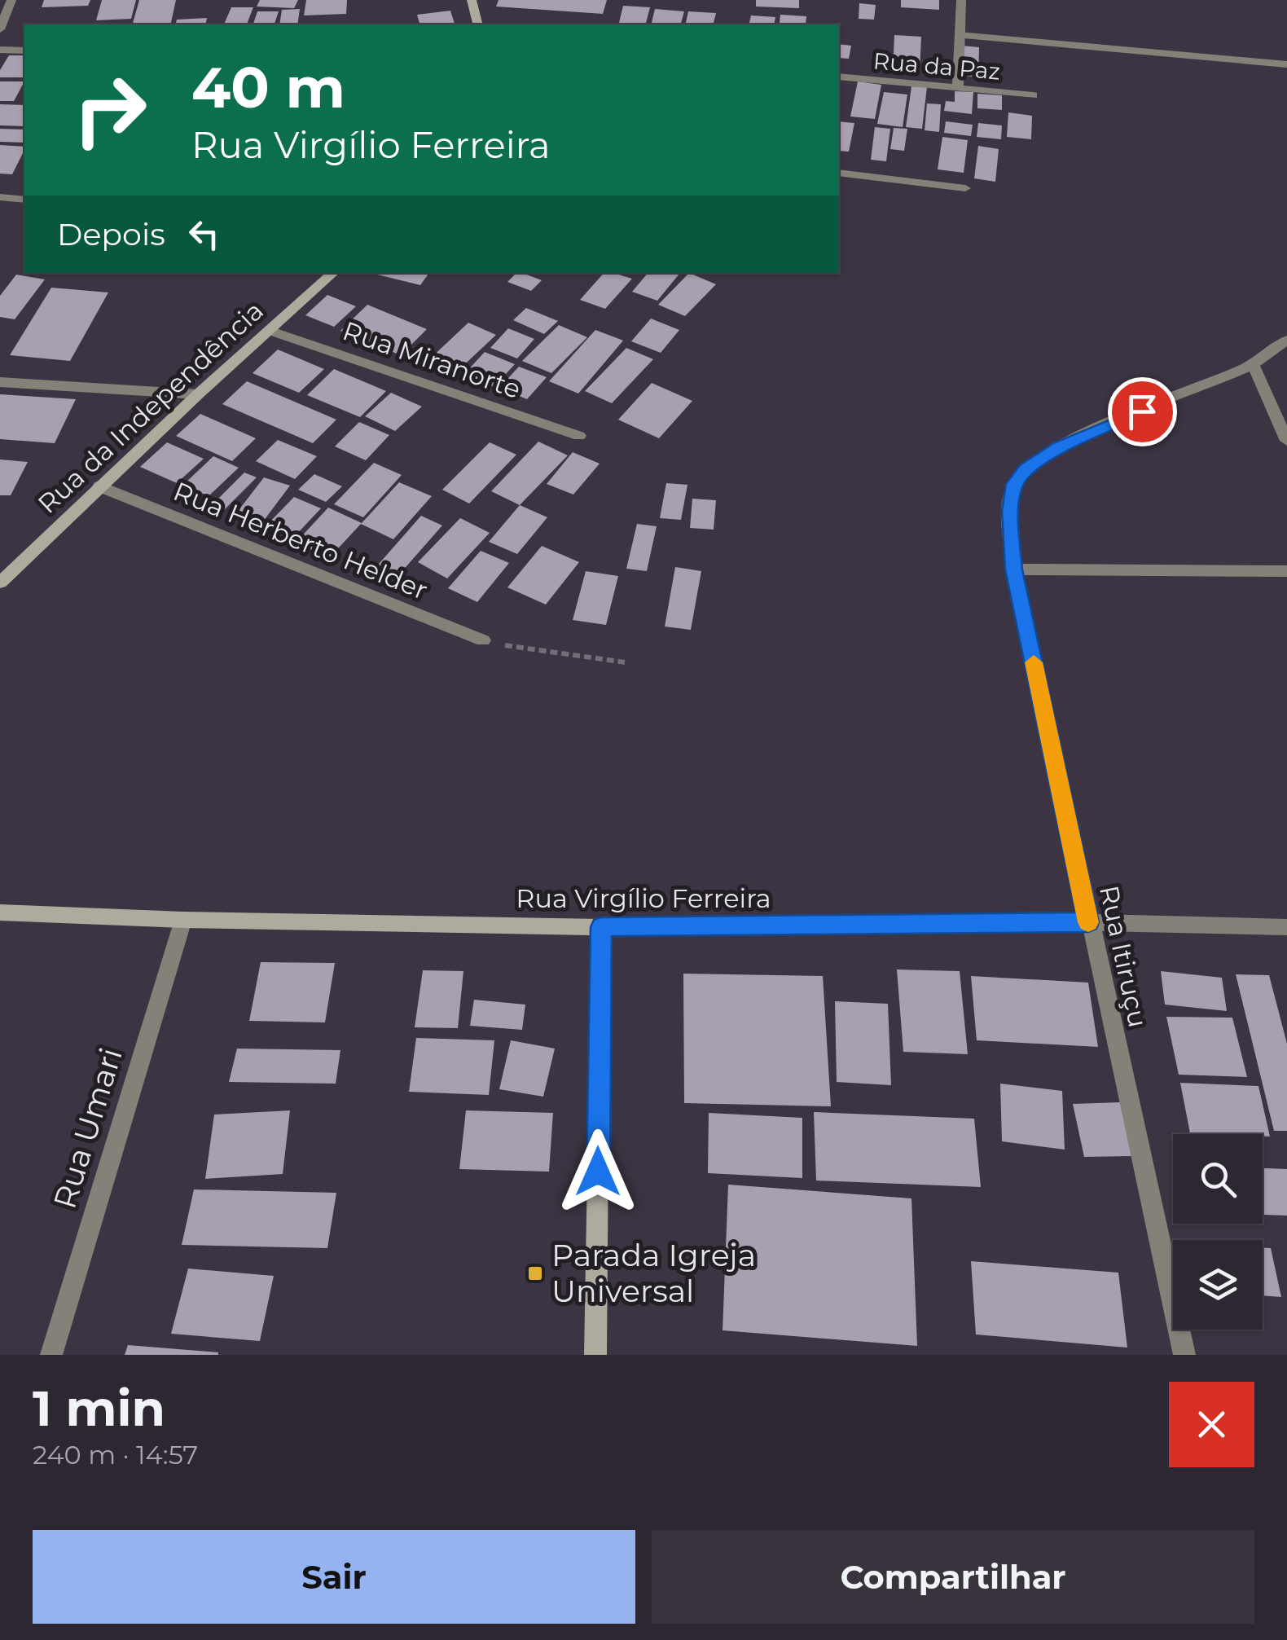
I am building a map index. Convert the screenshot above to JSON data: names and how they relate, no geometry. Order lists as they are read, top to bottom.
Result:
{
  "streets": {
    "street": [
      "Rua da Paz",
      "Rua Miranorte",
      "Rua da Independência",
      "Rua Herberto Helder",
      "Rua Virgílio Ferreira",
      "Rua Itiruçu",
      "Rua Umari"
    ]
  },
  "crossings": [
    ["Rua Miranorte", "Rua da Independência"],
    ["Rua da Independência", "Rua Herberto Helder"],
    ["Rua Virgílio Ferreira", "Rua Itiruçu"],
    ["Rua Virgílio Ferreira", "Rua Umari"]
  ],
  "places": {
    "transit": ["Parada Igreja Universal"]
  },
  "page": {
    "turn": ["40 m", "Rua Virgílio Ferreira"],
    "then": "Depois",
    "heading": ["1 min", "240 m · 14:57"],
    "buttons": ["Sair", "Compartilhar"]
  }
}
